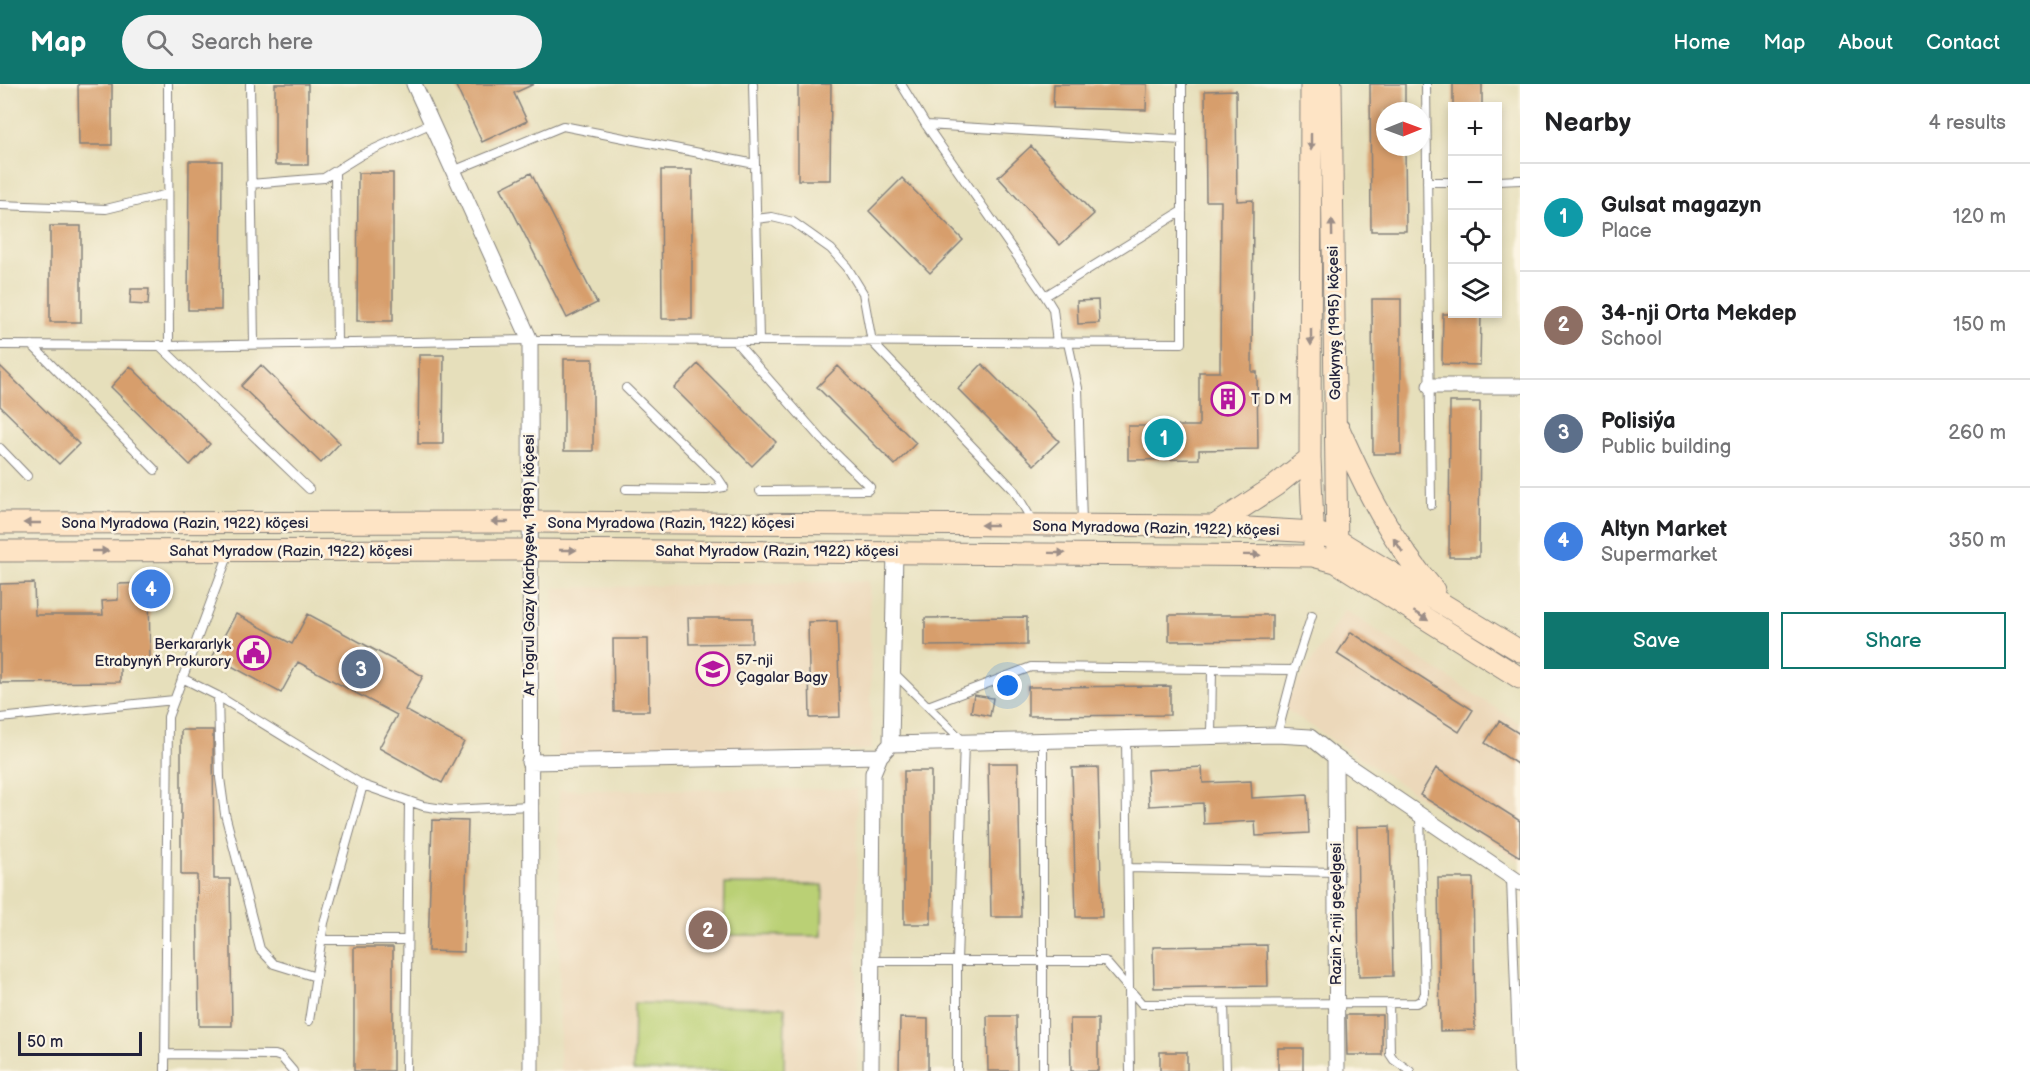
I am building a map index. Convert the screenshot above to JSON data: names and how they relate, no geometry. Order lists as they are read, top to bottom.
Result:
{
  "streets": {
    "main road": ["Galkynyş (1995) köçesi", "Sona Myradowa (Razin, 1922) köçesi", "Sahat Myradow (Razin, 1922) köçesi"],
    "street": ["Ar Togrul Gazy (Karbyşew, 1989) köçesi", "Razin 2-nji geçelgesi"]
  },
  "crossings": [
    ["Galkynyş (1995) köçesi", "Sona Myradowa (Razin, 1922) köçesi"],
    ["Galkynyş (1995) köçesi", "Sahat Myradow (Razin, 1922) köçesi"],
    ["Sona Myradowa (Razin, 1922) köçesi", "Ar Togrul Gazy (Karbyşew, 1989) köçesi"],
    ["Sahat Myradow (Razin, 1922) köçesi", "Ar Togrul Gazy (Karbyşew, 1989) köçesi"]
  ],
  "one_way": ["Sona Myradowa (Razin, 1922) köçesi", "Sahat Myradow (Razin, 1922) köçesi"],
  "places": {
    "building": ["T D M"],
    "public building": ["Berkararlyk Etrabynyň Prokurory"],
    "school or university": ["57-nji Çagalar Bagy"]
  },
  "scale_bar": "50 m",
  "north": "right",
  "page": {
    "header": "Map",
    "search": "Search here",
    "nav": [
      "Home",
      "Map",
      "About",
      "Contact"
    ],
    "heading": ["Nearby", "4 results"],
    "map_buttons": ["+", "−"],
    "list": [
      {
        "mark": "1",
        "name": "Gulsat magazyn",
        "note": "Place",
        "value": "120 m"
      },
      {
        "mark": "2",
        "name": "34-nji Orta Mekdep",
        "note": "School",
        "value": "150 m"
      },
      {
        "mark": "3",
        "name": "Polisiýa",
        "note": "Public building",
        "value": "260 m"
      },
      {
        "mark": "4",
        "name": "Altyn Market",
        "note": "Supermarket",
        "value": "350 m"
      }
    ],
    "pins": [
      "1",
      "4",
      "3",
      "2"
    ],
    "buttons": ["Save", "Share"],
    "scale": "50 m"
  }
}
